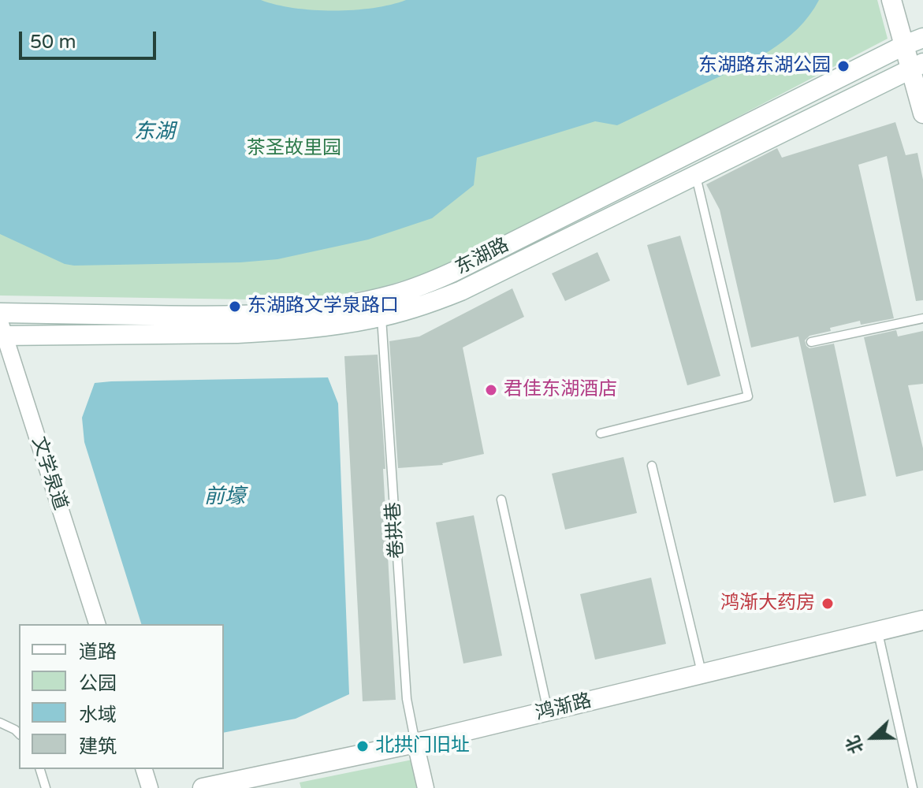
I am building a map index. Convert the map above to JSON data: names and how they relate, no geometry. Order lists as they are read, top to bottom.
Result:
{
  "streets": {
    "main road": ["东湖路", "鸿渐路"],
    "street": ["文学泉道"],
    "lane": ["卷拱巷"]
  },
  "crossings": [
    ["东湖路", "文学泉道"],
    ["东湖路", "卷拱巷"],
    ["卷拱巷", "鸿渐路"]
  ],
  "water": ["东湖", "前壕"],
  "parks": ["茶圣故里园"],
  "places": [
    "东湖路东湖公园",
    "东湖路文学泉路口",
    "君佳东湖酒店",
    "鸿渐大药房",
    "北拱门旧址"
  ],
  "legend": [
    "道路",
    "公园",
    "水域",
    "建筑"
  ],
  "scale_bar": "50 m",
  "north": "left"
}
